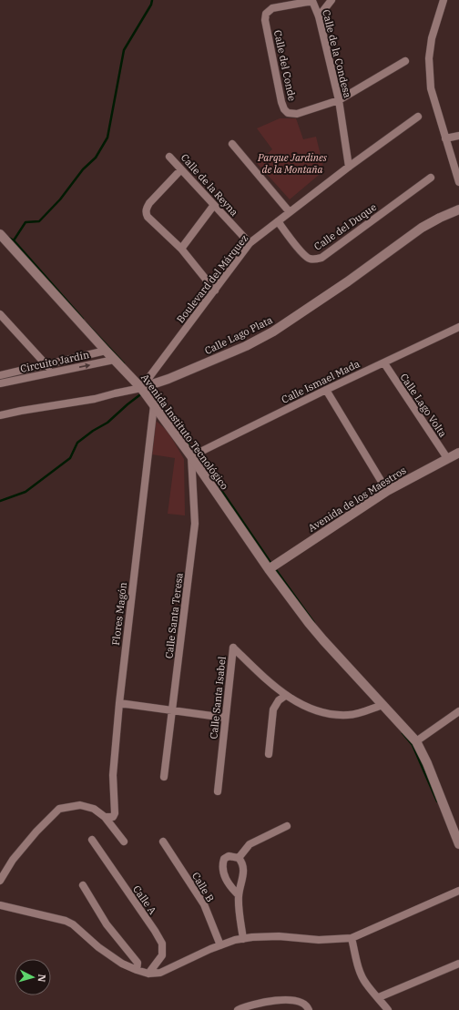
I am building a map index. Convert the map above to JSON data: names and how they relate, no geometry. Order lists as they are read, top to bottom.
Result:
{
  "streets": {
    "street": [
      "Calle de la Condesa",
      "Calle del Conde",
      "Calle de la Reyna",
      "Calle del Duque",
      "Boulevard del Márquez",
      "Calle Lago Plata",
      "Circuito Jardín",
      "Calle Ismael Mada",
      "Calle Lago Volta",
      "Avenida Instituto Tecnológico",
      "Avenida de los Maestros",
      "Flores Magón",
      "Calle Santa Teresa",
      "Calle Santa Isabel",
      "Calle B",
      "Calle A"
    ]
  },
  "crossings": [
    ["Calle de la Condesa", "Calle del Conde"],
    ["Calle de la Condesa", "Boulevard del Márquez"],
    ["Calle de la Reyna", "Boulevard del Márquez"],
    ["Calle del Duque", "Boulevard del Márquez"],
    ["Boulevard del Márquez", "Calle Lago Plata"],
    ["Boulevard del Márquez", "Avenida Instituto Tecnológico"],
    ["Calle Lago Plata", "Avenida Instituto Tecnológico"],
    ["Circuito Jardín", "Avenida Instituto Tecnológico"],
    ["Calle Ismael Mada", "Calle Lago Volta"],
    ["Calle Ismael Mada", "Avenida Instituto Tecnológico"],
    ["Calle Ismael Mada", "Calle Santa Teresa"],
    ["Calle Lago Volta", "Avenida de los Maestros"],
    ["Avenida Instituto Tecnológico", "Avenida de los Maestros"],
    ["Avenida Instituto Tecnológico", "Flores Magón"],
    ["Avenida Instituto Tecnológico", "Calle Santa Teresa"],
    ["Avenida Instituto Tecnológico", "Calle Santa Isabel"]
  ],
  "parks": ["Parque Jardines de la Montaña"],
  "north": "right"
}
